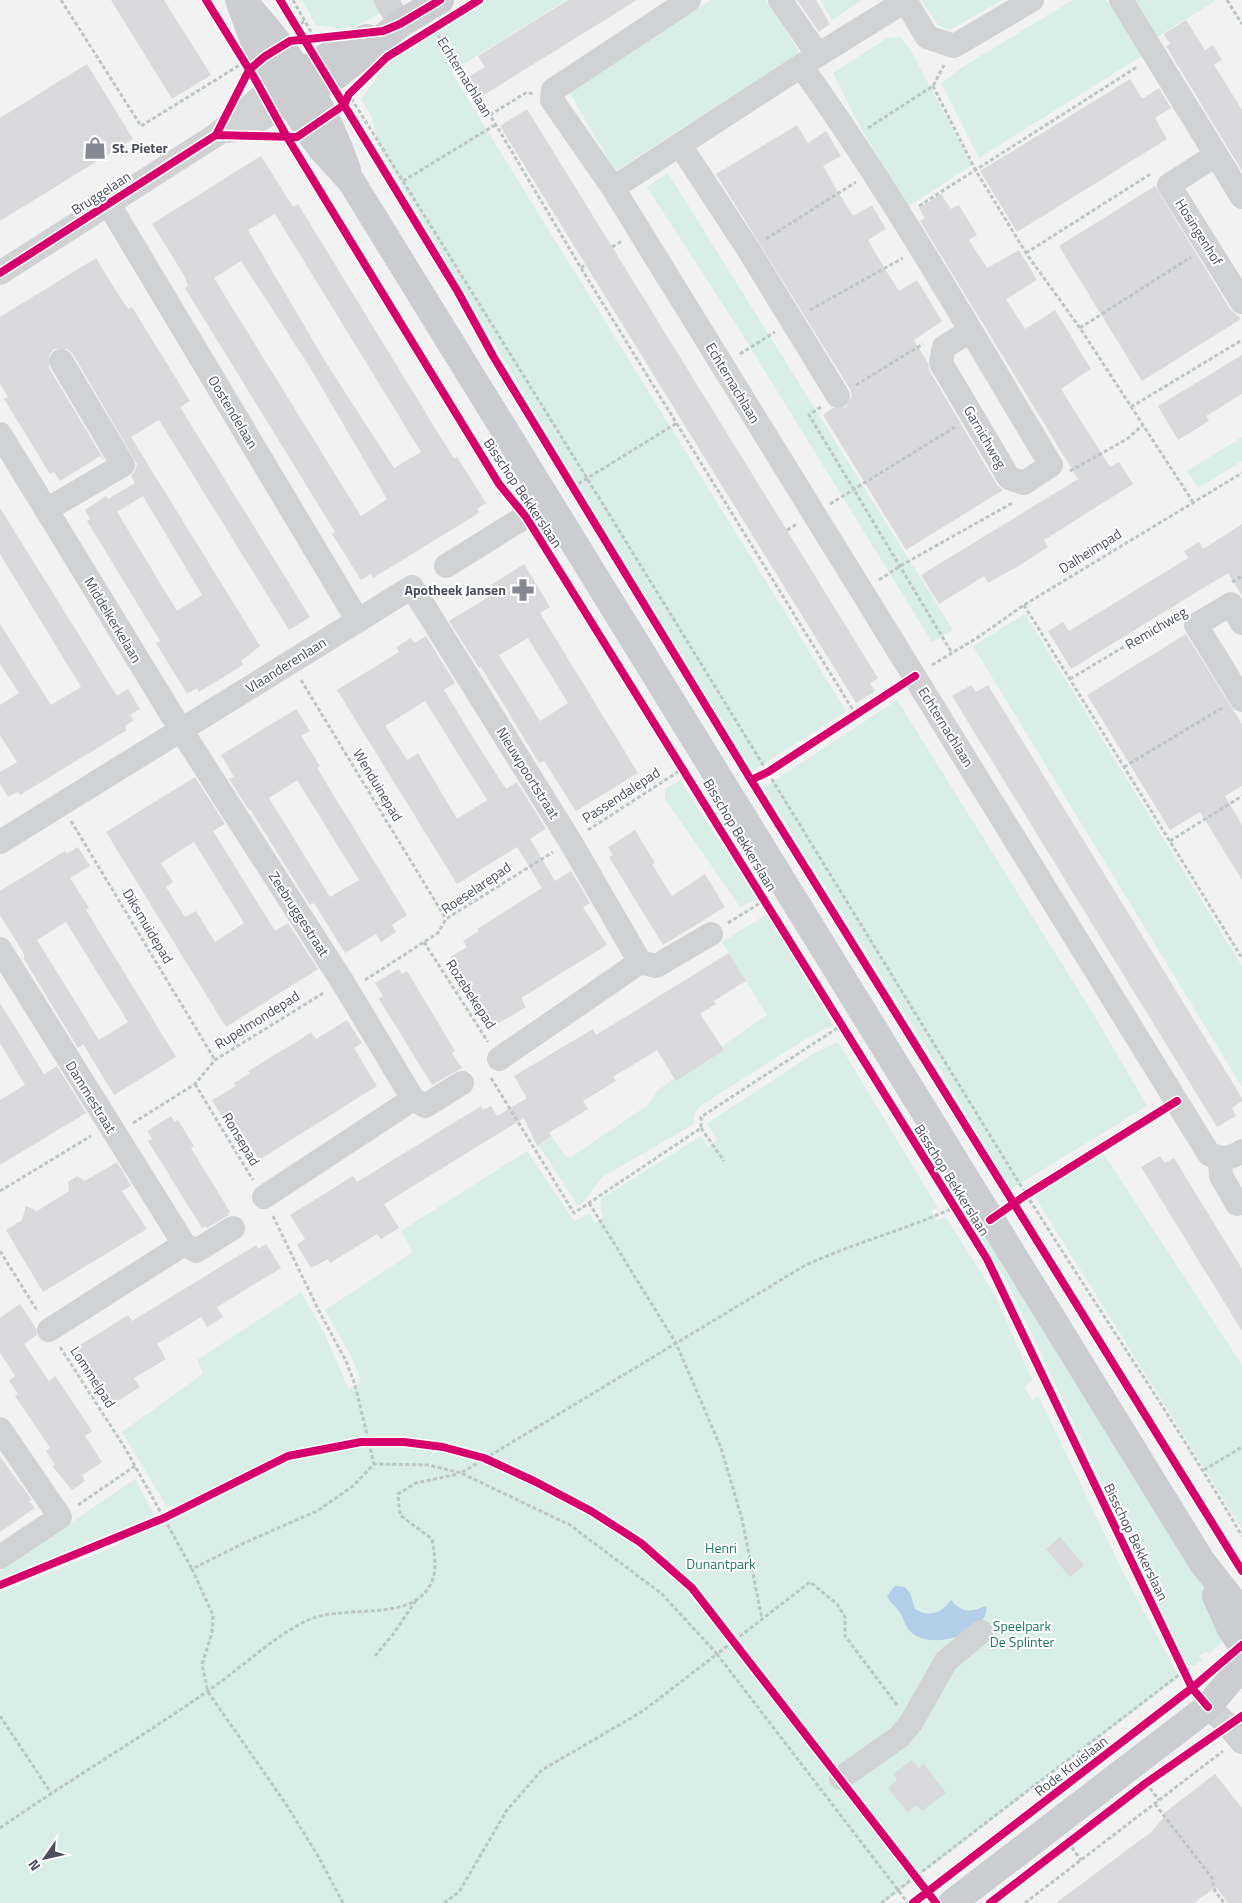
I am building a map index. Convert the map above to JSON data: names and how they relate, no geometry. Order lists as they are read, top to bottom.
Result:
{
  "streets": {
    "main road": ["Bisschop Bekkerslaan"],
    "street": [
      "Echternachlaan",
      "Bruggelaan",
      "Hosingenhof",
      "Oostendelaan",
      "Garnichweg",
      "Middelkerkelaan",
      "Remichweg",
      "Vlaanderenlaan",
      "Nieuwpoortstraat",
      "Zeebruggestraat",
      "Dammestraat"
    ],
    "path": [
      "Dalheimpad",
      "Wenduinepad",
      "Passendalepad",
      "Roeselarepad",
      "Diksmuidepad",
      "Rozebekepad",
      "Rupelmondepad",
      "Ronsepad",
      "Lommelpad"
    ],
    "cycle path": ["Rode Kruislaan"]
  },
  "crossings": [
    ["Bruggelaan", "Oostendelaan"],
    ["Bruggelaan", "Bisschop Bekkerslaan"],
    ["Oostendelaan", "Vlaanderenlaan"],
    ["Bisschop Bekkerslaan", "Passendalepad"],
    ["Middelkerkelaan", "Vlaanderenlaan"],
    ["Middelkerkelaan", "Zeebruggestraat"],
    ["Vlaanderenlaan", "Nieuwpoortstraat"],
    ["Vlaanderenlaan", "Wenduinepad"],
    ["Vlaanderenlaan", "Zeebruggestraat"],
    ["Vlaanderenlaan", "Diksmuidepad"],
    ["Nieuwpoortstraat", "Passendalepad"],
    ["Nieuwpoortstraat", "Roeselarepad"],
    ["Wenduinepad", "Roeselarepad"],
    ["Passendalepad", "Roeselarepad"],
    ["Roeselarepad", "Zeebruggestraat"],
    ["Roeselarepad", "Rozebekepad"],
    ["Roeselarepad", "Rupelmondepad"],
    ["Zeebruggestraat", "Rupelmondepad"],
    ["Diksmuidepad", "Rupelmondepad"],
    ["Rupelmondepad", "Dammestraat"],
    ["Rupelmondepad", "Ronsepad"]
  ],
  "parks": ["Henri Dunantpark", "Speelpark De Splinter"],
  "places": {
    "shop": ["St. Pieter"],
    "pharmacy": ["Apotheek Jansen"]
  },
  "north": "bottom left"
}
